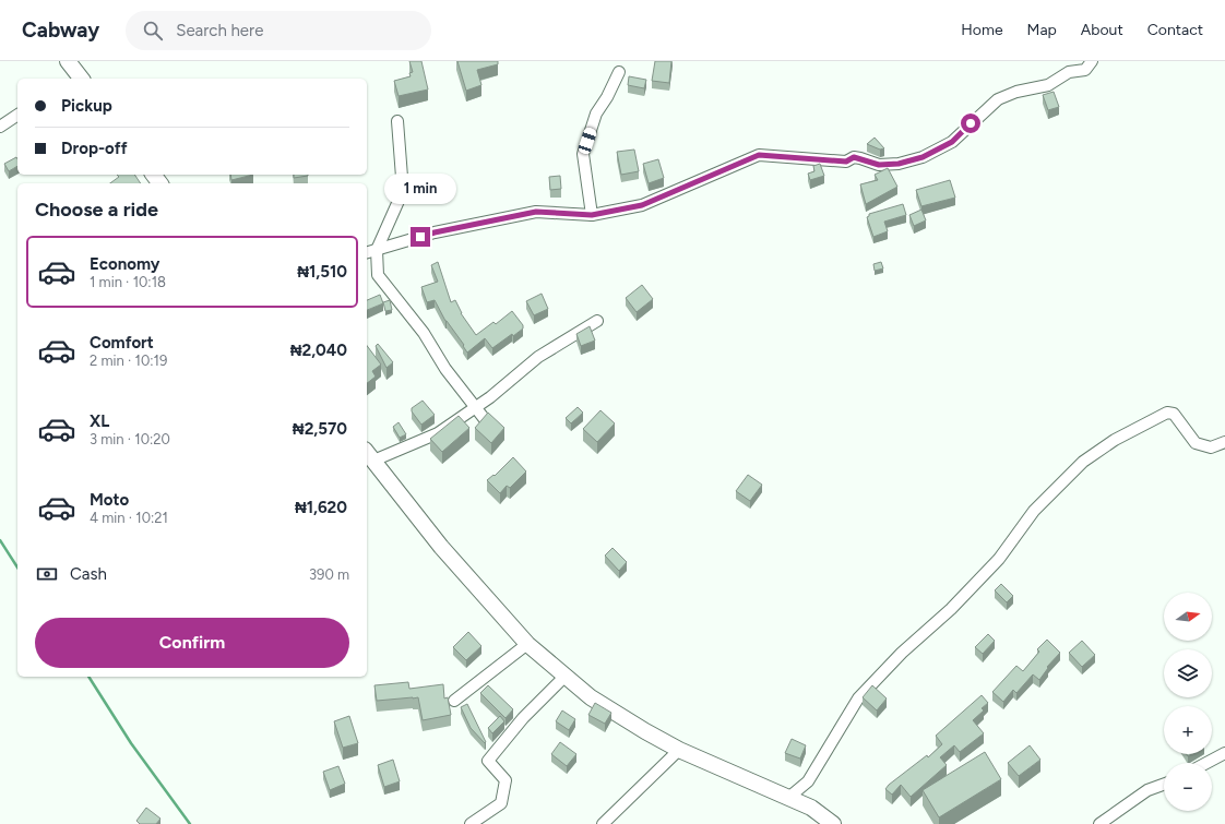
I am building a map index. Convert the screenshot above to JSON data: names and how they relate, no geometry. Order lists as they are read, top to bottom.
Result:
{
  "north": "right",
  "page": {
    "header": "Cabway",
    "search": "Search here",
    "nav": [
      "Home",
      "Map",
      "About",
      "Contact"
    ],
    "banner": ["Pickup", "Drop-off"],
    "bubble": "1 min",
    "heading": "Choose a ride",
    "list": [
      {
        "name": "Economy",
        "note": "1 min · 10:18",
        "value": "₦1,510"
      },
      {
        "name": "Comfort",
        "note": "2 min · 10:19",
        "value": "₦2,040"
      },
      {
        "name": "XL",
        "note": "3 min · 10:20",
        "value": "₦2,570"
      },
      {
        "name": "Moto",
        "note": "4 min · 10:21",
        "value": "₦1,620"
      }
    ],
    "pay": ["Cash", "390 m"],
    "map_buttons": ["+", "−"],
    "buttons": "Confirm"
  }
}
